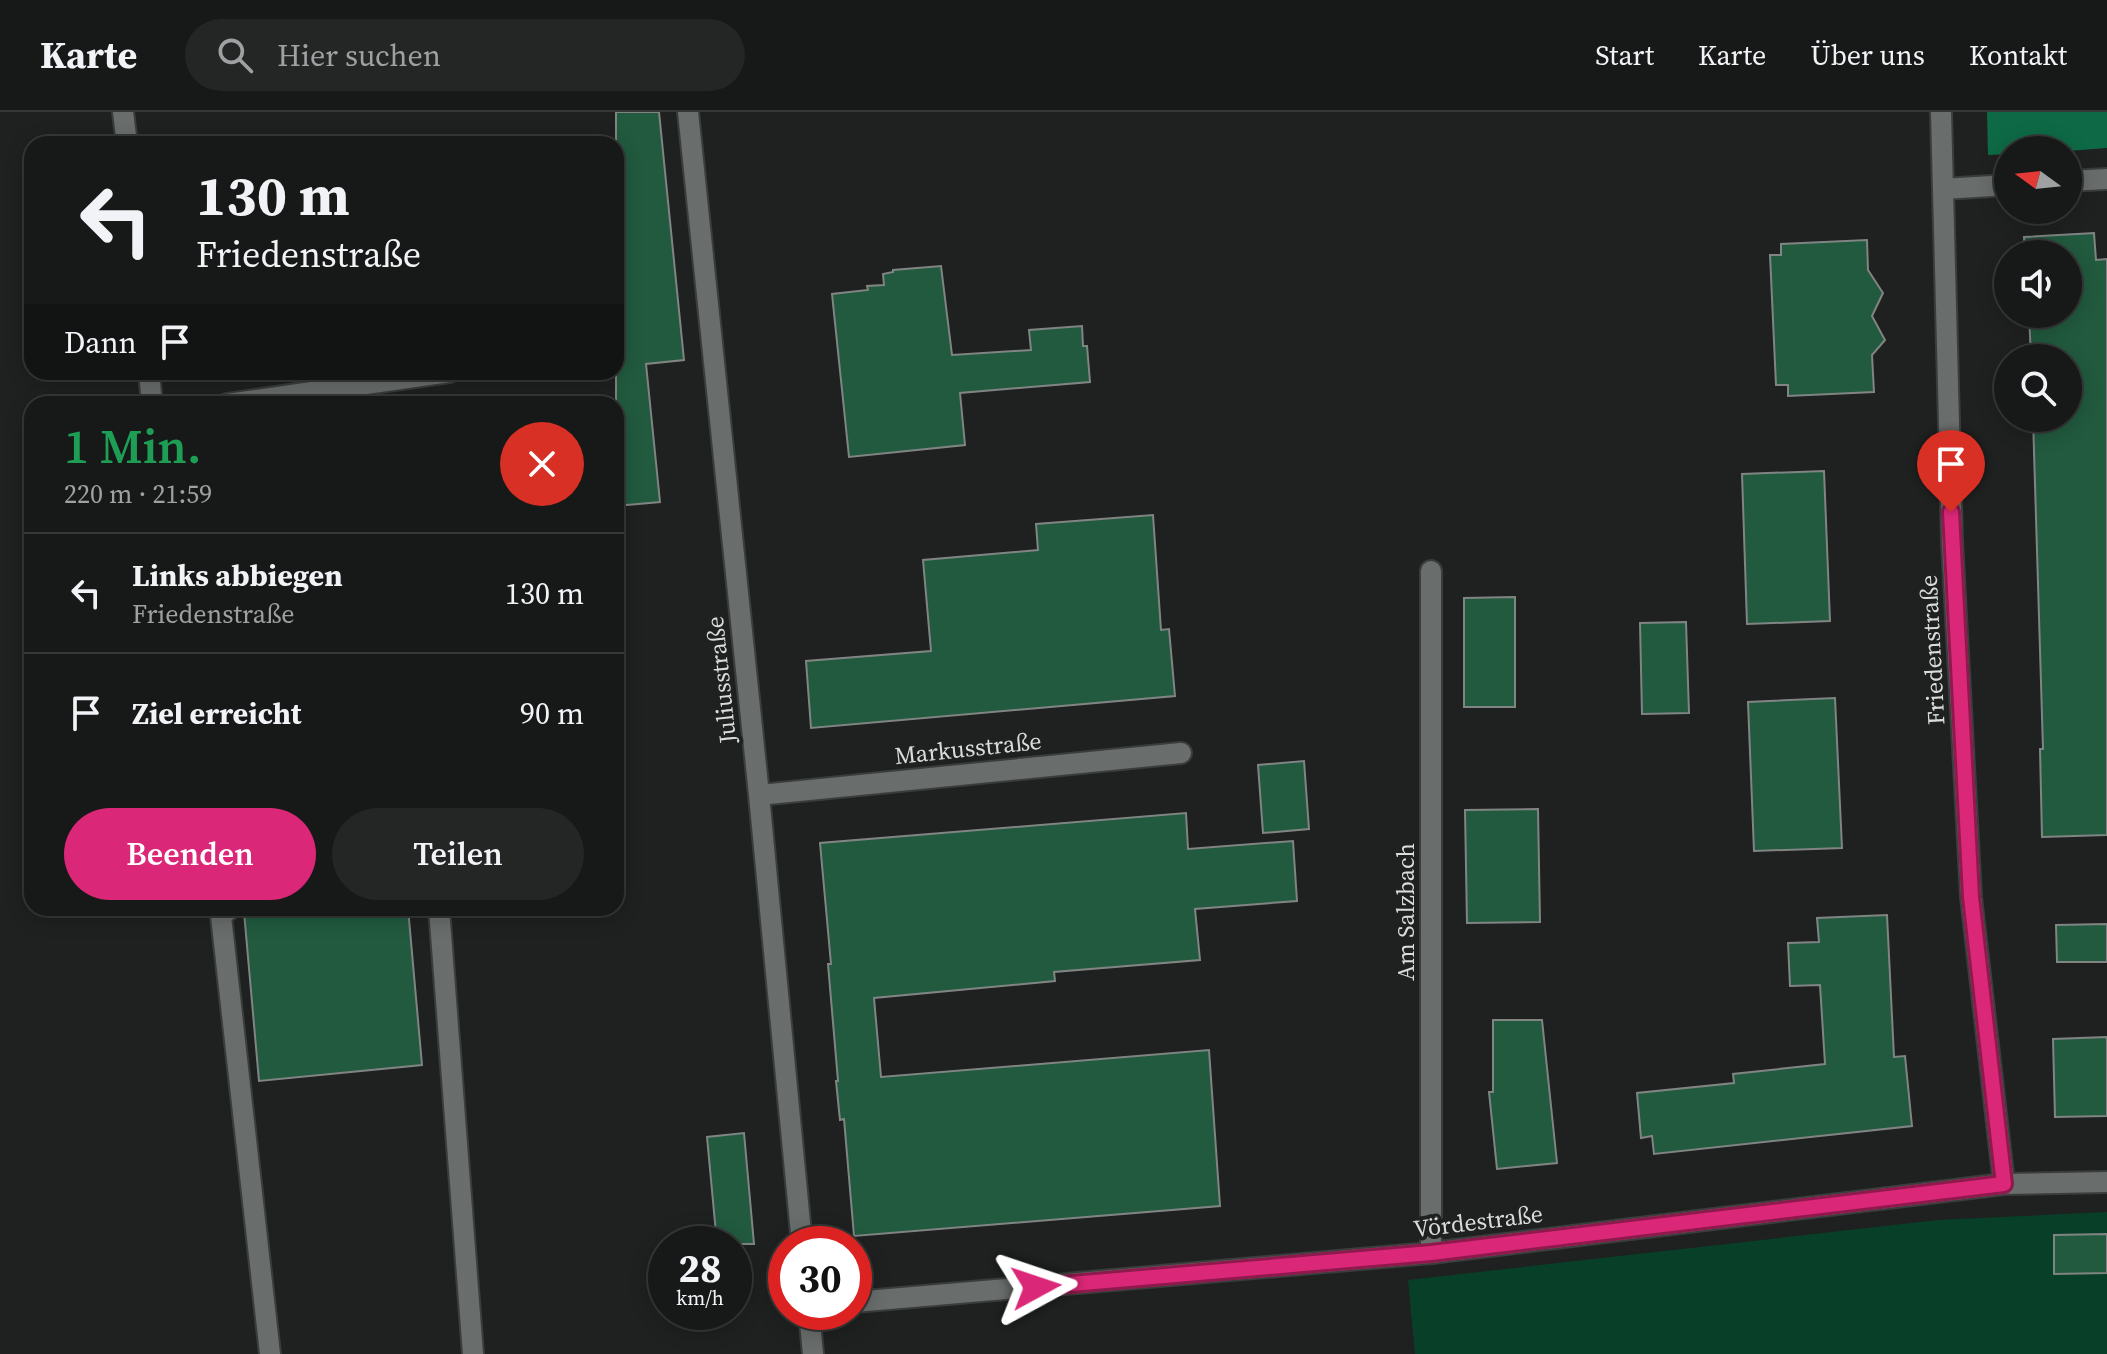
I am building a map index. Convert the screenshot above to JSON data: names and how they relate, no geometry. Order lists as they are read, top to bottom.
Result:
{
  "streets": {
    "street": [
      "Friedenstraße",
      "Juliusstraße",
      "Markusstraße",
      "Am Salzbach",
      "Vördestraße"
    ]
  },
  "crossings": [
    ["Friedenstraße", "Vördestraße"],
    ["Juliusstraße", "Markusstraße"],
    ["Am Salzbach", "Vördestraße"]
  ],
  "north": "left",
  "page": {
    "header": "Karte",
    "search": "Hier suchen",
    "nav": [
      "Start",
      "Karte",
      "Über uns",
      "Kontakt"
    ],
    "turn": ["130 m", "Friedenstraße"],
    "then": "Dann",
    "heading": ["1 Min.", "220 m · 21:59"],
    "list": [
      {
        "name": "Links abbiegen",
        "note": "Friedenstraße",
        "value": "130 m"
      },
      {
        "name": "Ziel erreicht",
        "value": "90 m"
      }
    ],
    "buttons": ["Beenden", "Teilen"],
    "speed": "28 km/h",
    "limit": "30"
  }
}
